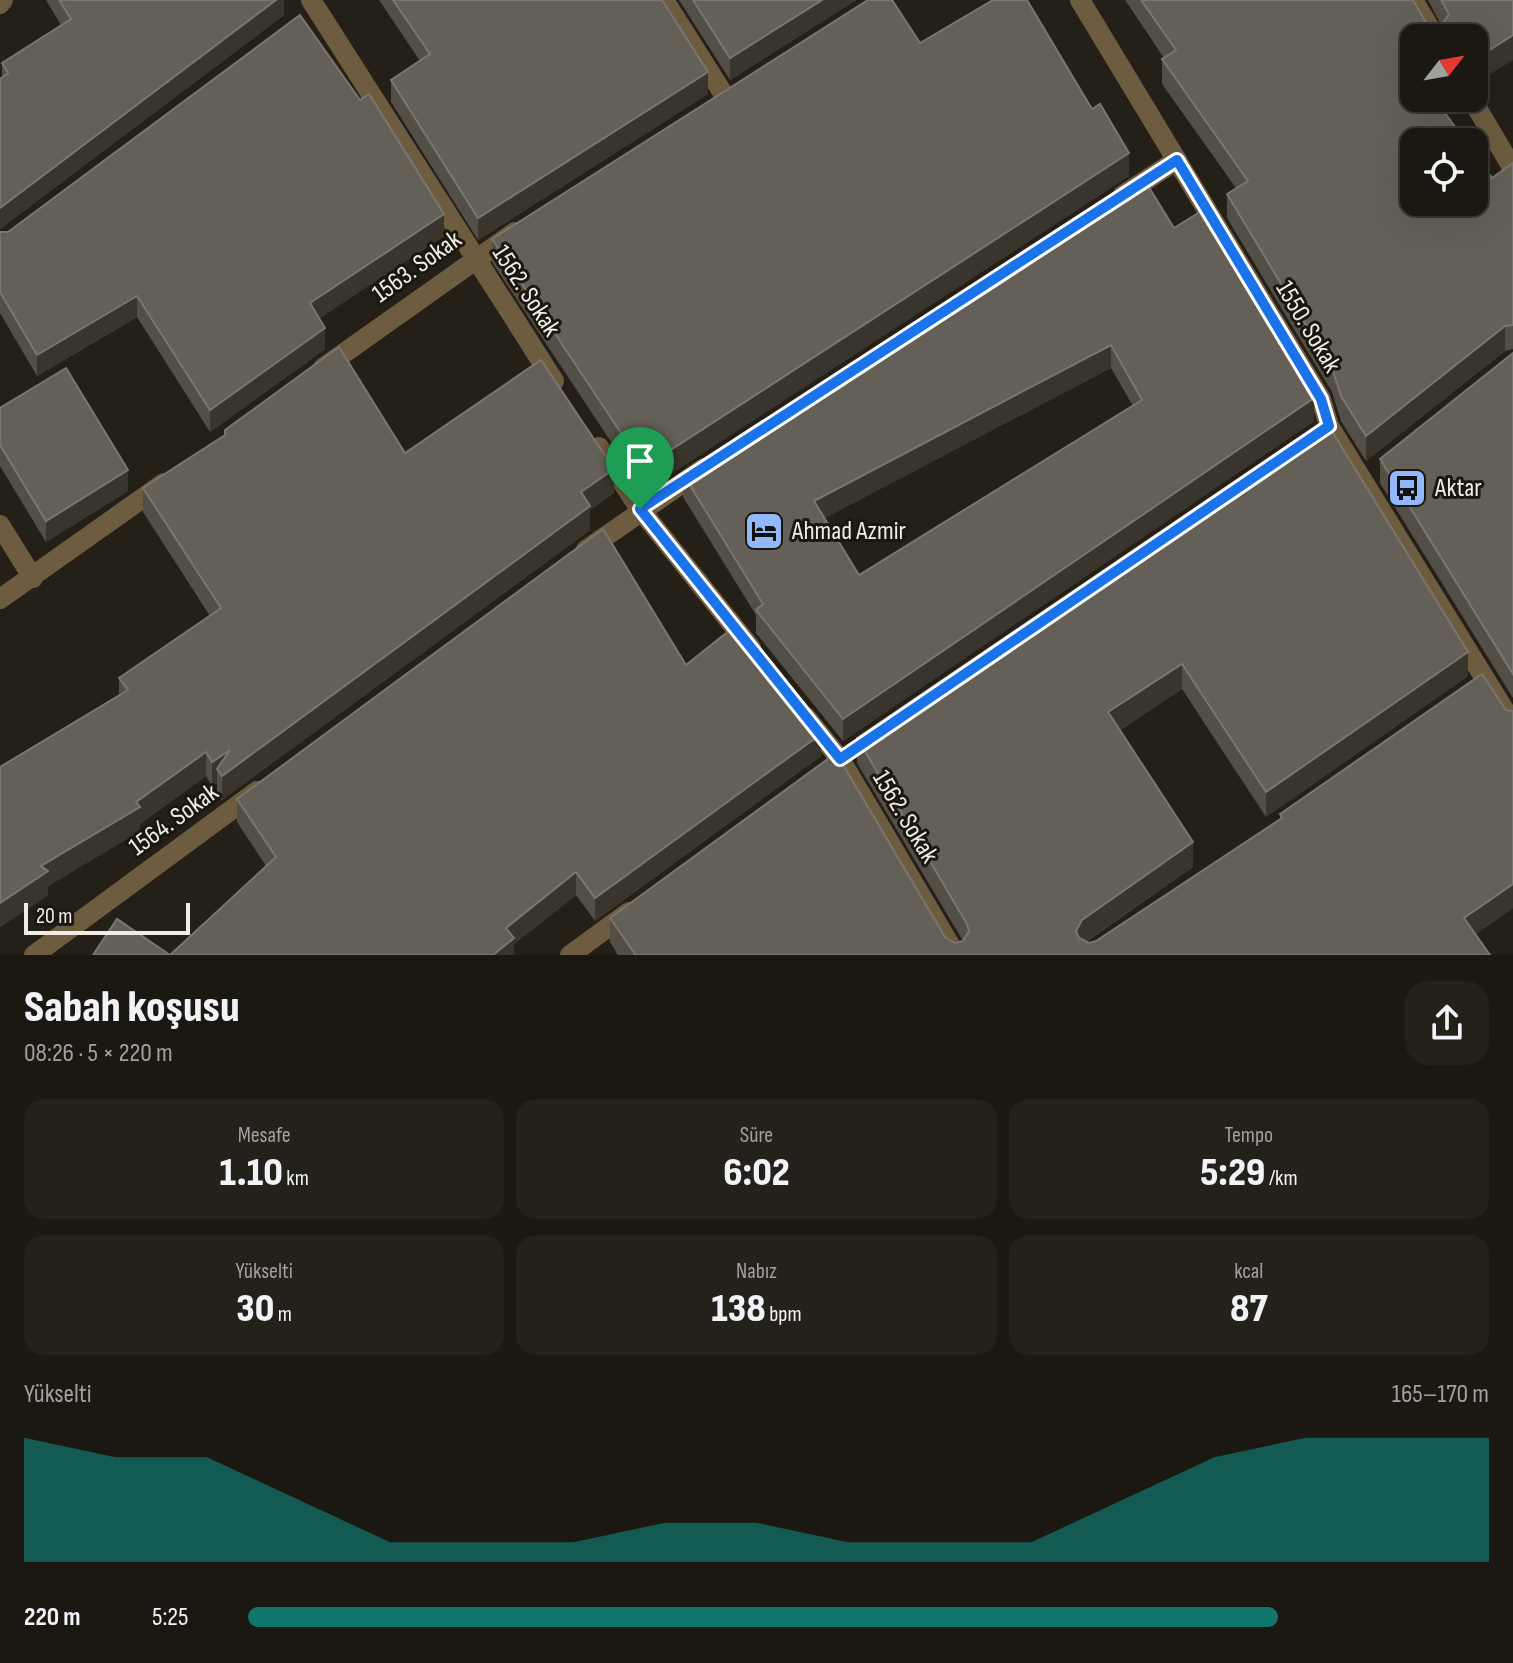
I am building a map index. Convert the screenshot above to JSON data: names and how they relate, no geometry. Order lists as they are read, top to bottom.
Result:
{
  "streets": {
    "street": [
      "1563. Sokak",
      "1562. Sokak",
      "1550. Sokak",
      "1564. Sokak"
    ]
  },
  "crossings": [
    ["1563. Sokak", "1562. Sokak"]
  ],
  "places": {
    "bus stop": ["Aktar"],
    "hotel": ["Ahmad Azmir"]
  },
  "scale_bar": "20 m",
  "north": "top right",
  "page": {
    "scale": "20 m",
    "heading": ["Sabah koşusu", "08:26 · 5 × 220 m"],
    "stats": [
      ["Mesafe", "1.10 km"],
      ["Süre", "6:02"],
      ["Tempo", "5:29 /km"],
      ["Yükselti", "30 m"],
      ["Nabız", "138 bpm"],
      ["kcal", "87"]
    ],
    "chart": ["Yükselti", "165–170 m"],
    "list": [
      {
        "name": "220 m",
        "note": "5:25"
      }
    ]
  }
}
